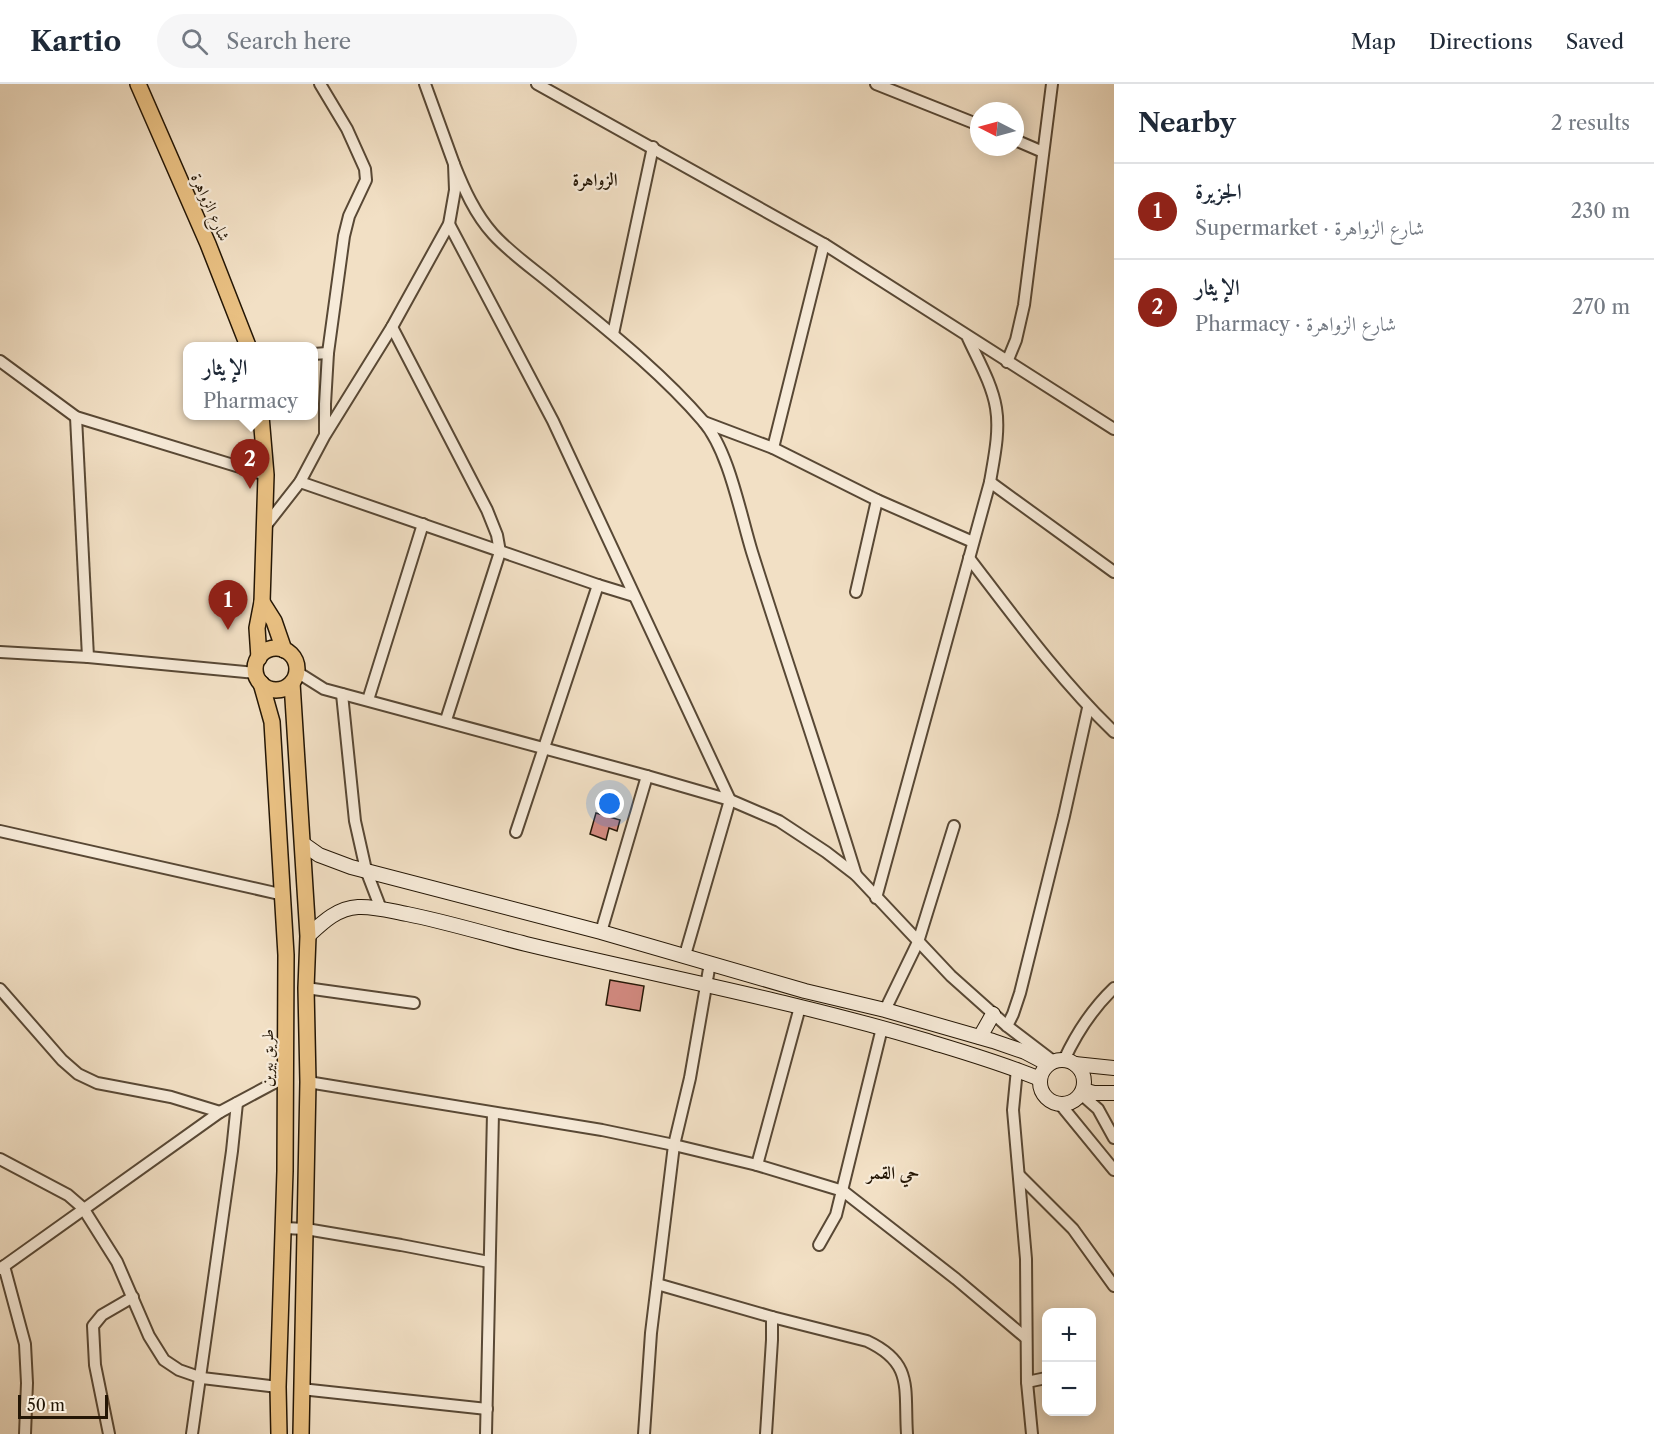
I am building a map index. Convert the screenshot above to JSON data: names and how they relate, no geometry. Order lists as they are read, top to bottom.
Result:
{
  "streets": {
    "main road": ["شارع الزواهرة", "طريق بيرين"]
  },
  "districts": ["الزواهرة", "حي القمر"],
  "scale_bar": "50 m",
  "north": "left",
  "page": {
    "header": "Kartio",
    "search": "Search here",
    "nav": ["Map", "Directions", "Saved"],
    "heading": ["Nearby", "2 results"],
    "list": [
      {
        "mark": "1",
        "name": "الجزيرة",
        "note": "Supermarket · شارع الزواهرة",
        "value": "230 m"
      },
      {
        "mark": "2",
        "name": "الإيثار",
        "note": "Pharmacy · شارع الزواهرة",
        "value": "270 m"
      }
    ],
    "popup": ["الإيثار", "Pharmacy"],
    "pins": ["2", "1"],
    "map_buttons": ["+", "−"],
    "scale": "50 m"
  }
}
